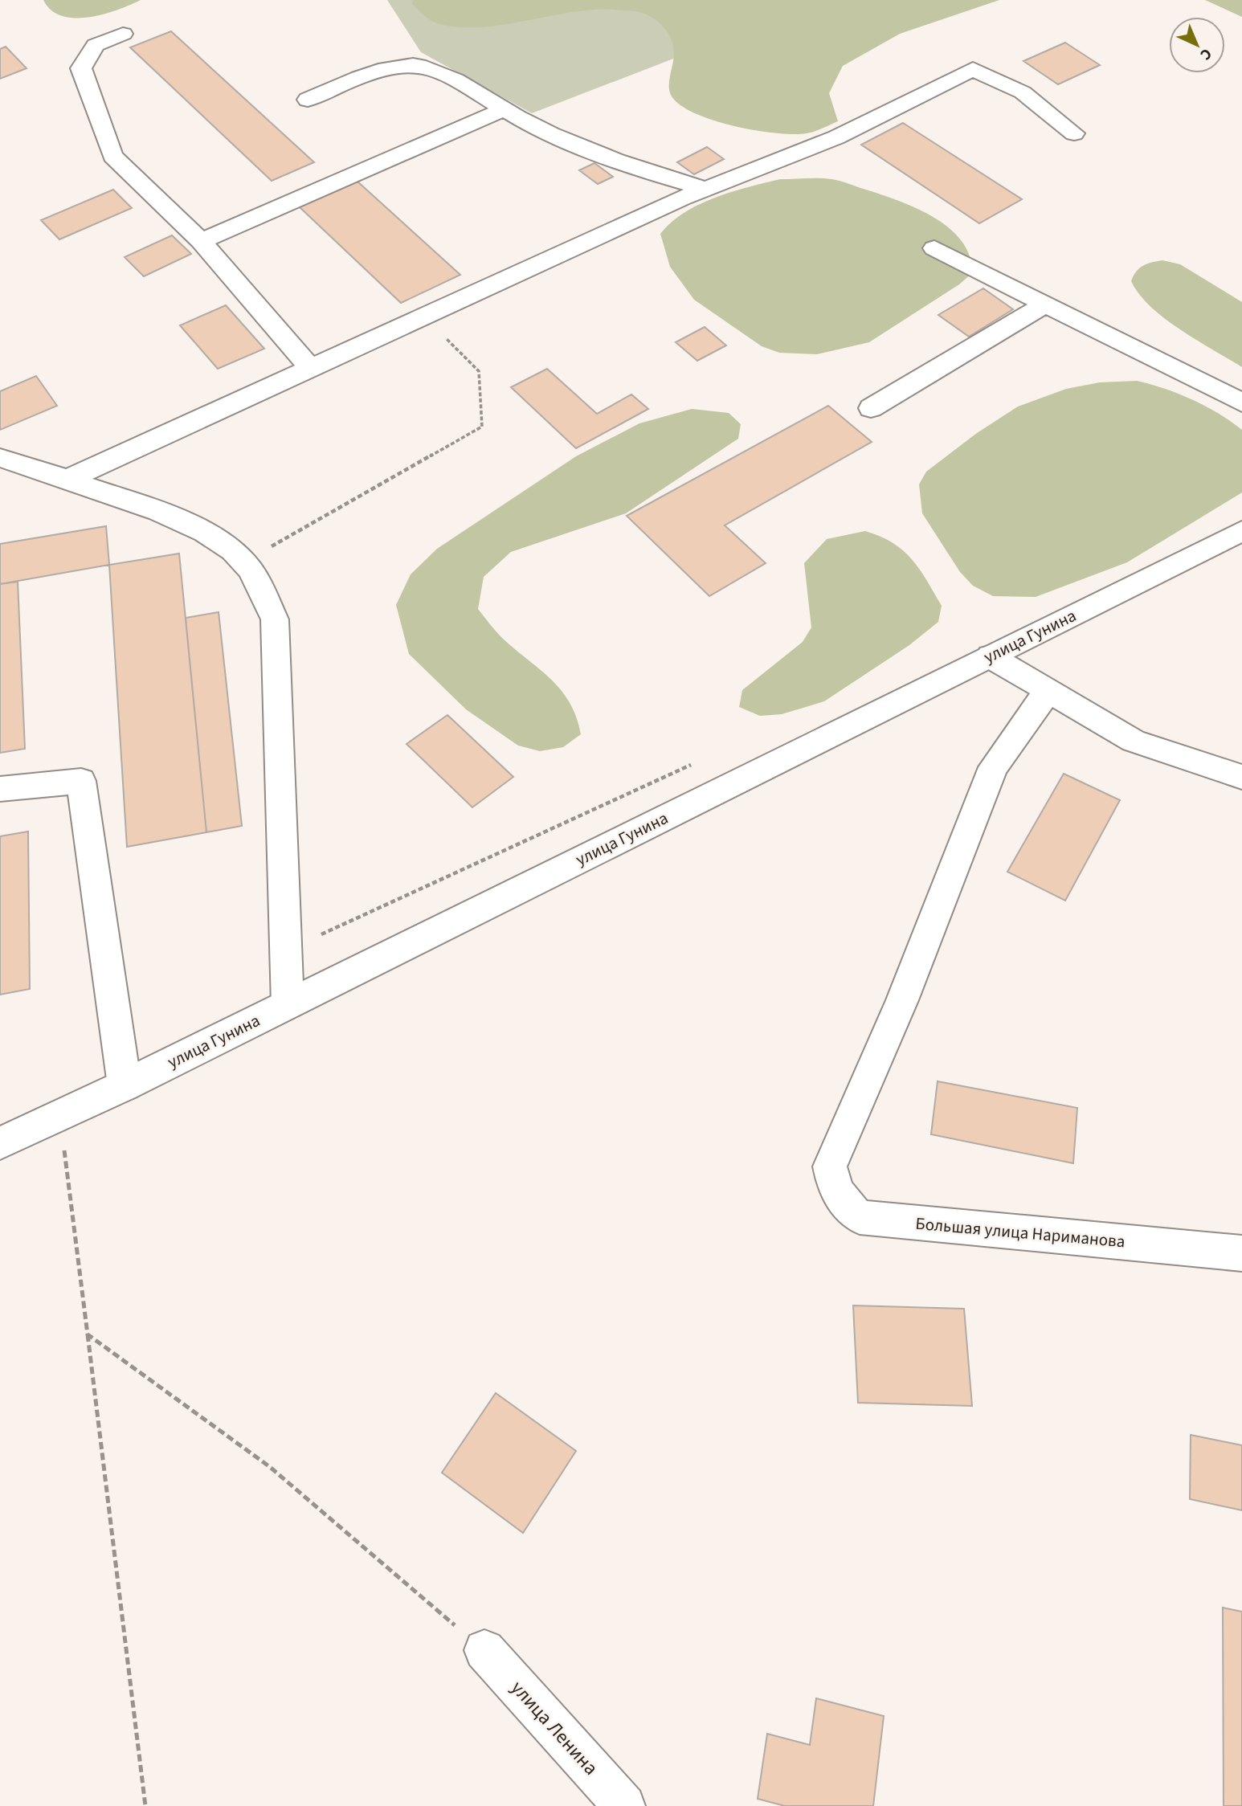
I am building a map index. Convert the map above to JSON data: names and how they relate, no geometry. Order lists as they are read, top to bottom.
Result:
{
  "streets": {
    "street": ["улица Гунина", "Большая улица Нариманова", "улица Ленина"]
  },
  "north": "bottom right"
}
